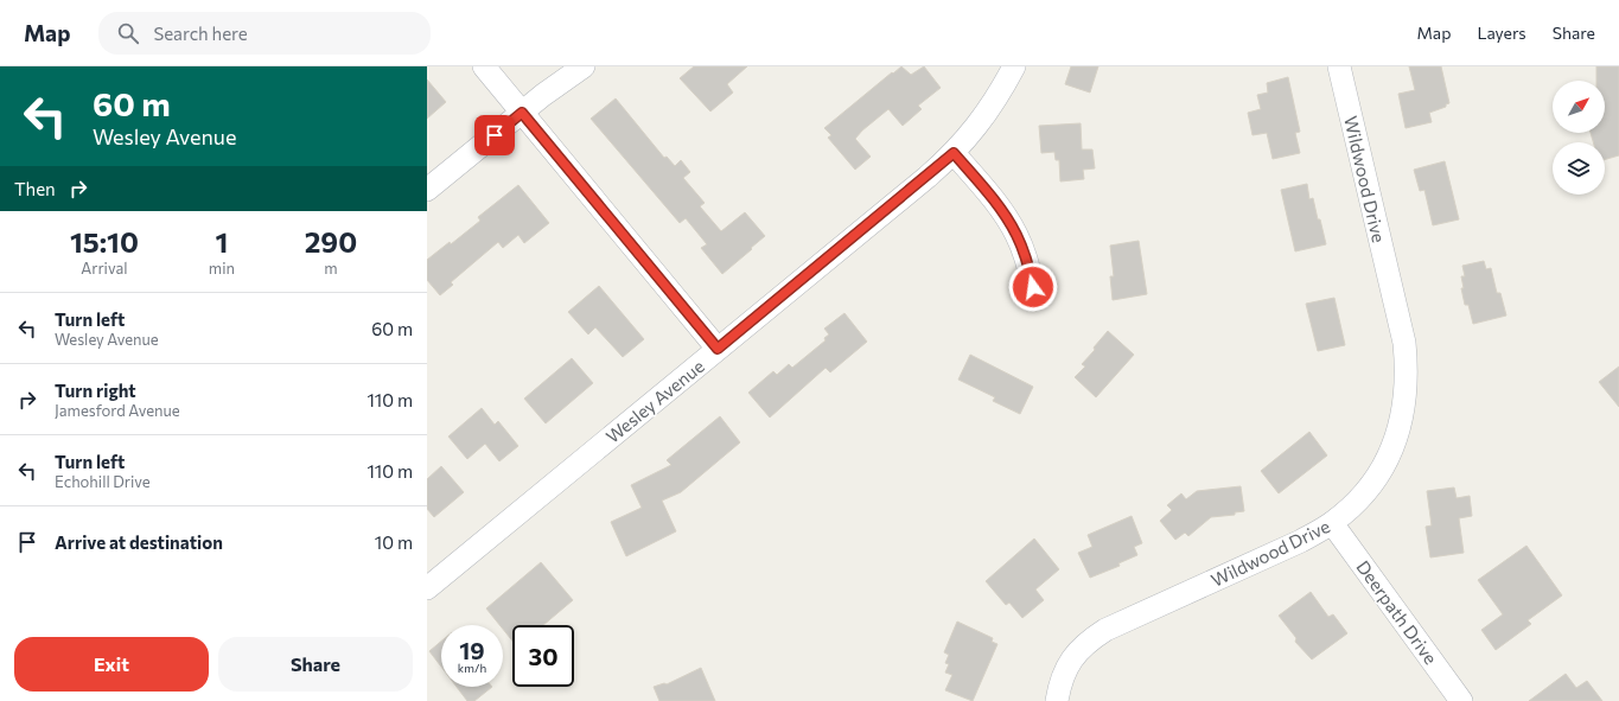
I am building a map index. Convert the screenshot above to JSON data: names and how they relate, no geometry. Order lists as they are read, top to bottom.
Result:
{
  "streets": {
    "street": ["Wildwood Drive", "Wesley Avenue", "Deerpath Drive"]
  },
  "crossings": [
    ["Wildwood Drive", "Deerpath Drive"]
  ],
  "north": "top right",
  "page": {
    "header": "Map",
    "search": "Search here",
    "nav": ["Map", "Layers", "Share"],
    "turn": ["60 m", "Wesley Avenue"],
    "then": "Then",
    "eta": [
      "15:10",
      "Arrival",
      "1",
      "min",
      "290",
      "m"
    ],
    "list": [
      {
        "name": "Turn left",
        "note": "Wesley Avenue",
        "value": "60 m"
      },
      {
        "name": "Turn right",
        "note": "Jamesford Avenue",
        "value": "110 m"
      },
      {
        "name": "Turn left",
        "note": "Echohill Drive",
        "value": "110 m"
      },
      {
        "name": "Arrive at destination",
        "value": "10 m"
      }
    ],
    "speed": "19 km/h",
    "limit": "30",
    "buttons": ["Exit", "Share"]
  }
}
